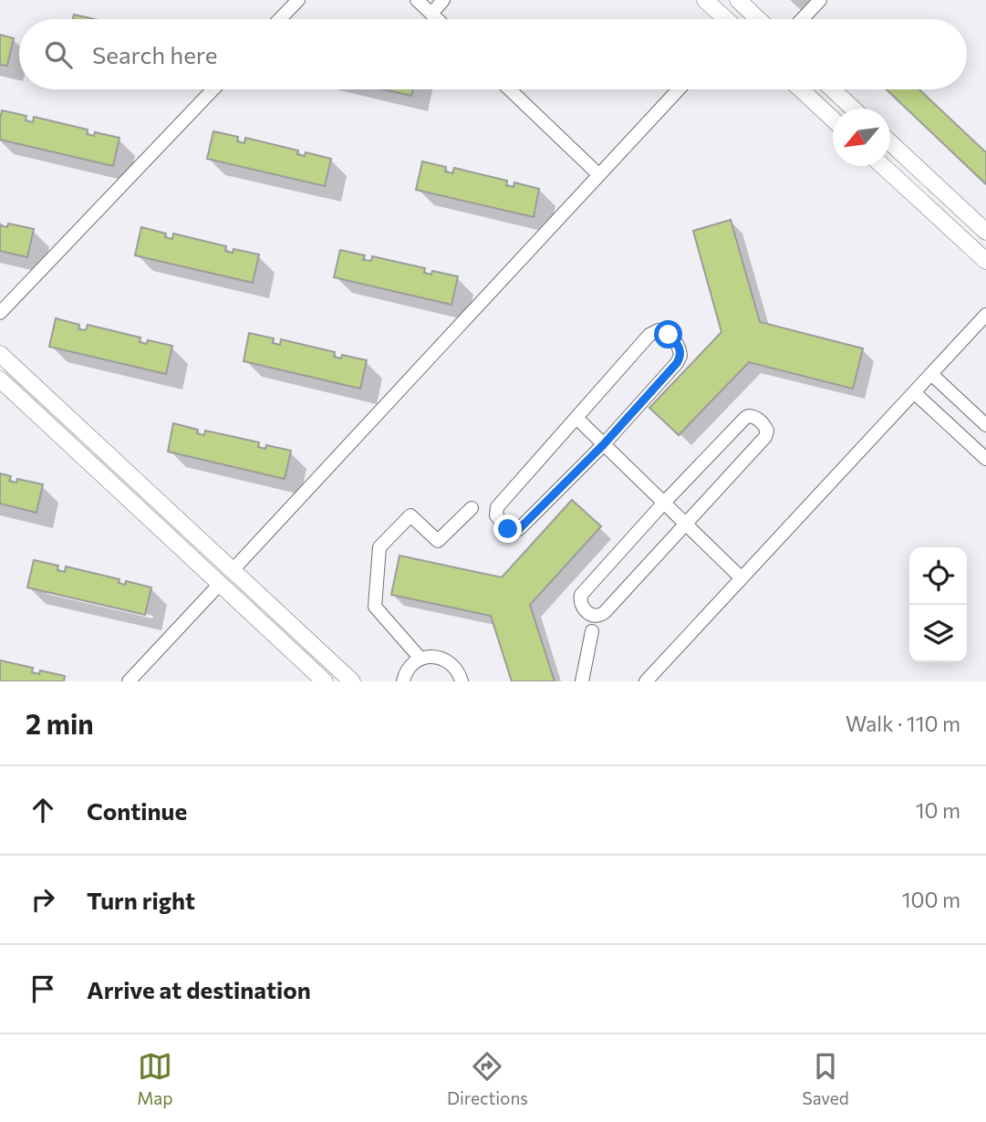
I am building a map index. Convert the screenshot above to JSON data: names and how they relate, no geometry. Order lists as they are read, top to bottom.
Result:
{
  "north": "bottom left",
  "page": {
    "search": "Search here",
    "heading": ["2 min", "Walk · 110 m"],
    "list": [
      ["Continue", "10 m"],
      ["Turn right", "100 m"],
      "Arrive at destination"
    ],
    "nav": ["Map", "Directions", "Saved"]
  }
}
